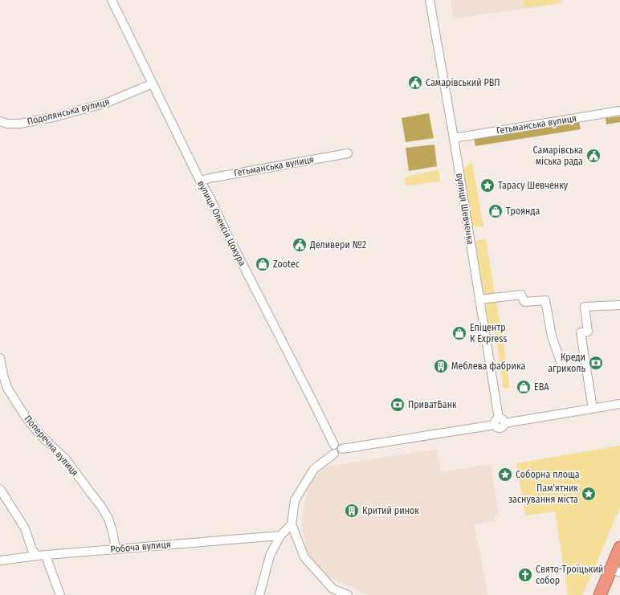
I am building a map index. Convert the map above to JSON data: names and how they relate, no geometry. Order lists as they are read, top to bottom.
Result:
{
  "streets": {
    "street": [
      "Подолянська вулиця",
      "Гетьманська вулиця",
      "вулиця Шевченка",
      "вулиця Олексія Цокура",
      "Поперечна вулиця",
      "Робоча вулиця"
    ]
  },
  "crossings": [
    ["Подолянська вулиця", "вулиця Олексія Цокура"],
    ["Гетьманська вулиця", "вулиця Шевченка"],
    ["Гетьманська вулиця", "вулиця Олексія Цокура"],
    ["Поперечна вулиця", "Робоча вулиця"]
  ],
  "places": {
    "public building": ["Самарівський РВП", "Самарівська міська рада", "Деливери №2"],
    "place": ["Тарасу Шевченку", "Соборна площа", "Пам'ятник заснування міста"],
    "shop": [
      "Троянда",
      "Zootec",
      "Епіцентр К Express",
      "ЕВА"
    ],
    "bank": ["Креди агриколь", "ПриватБанк"],
    "building": ["Меблева фабрика", "Критий ринок"],
    "church": ["Свято-Троїцький собор"]
  }
}
